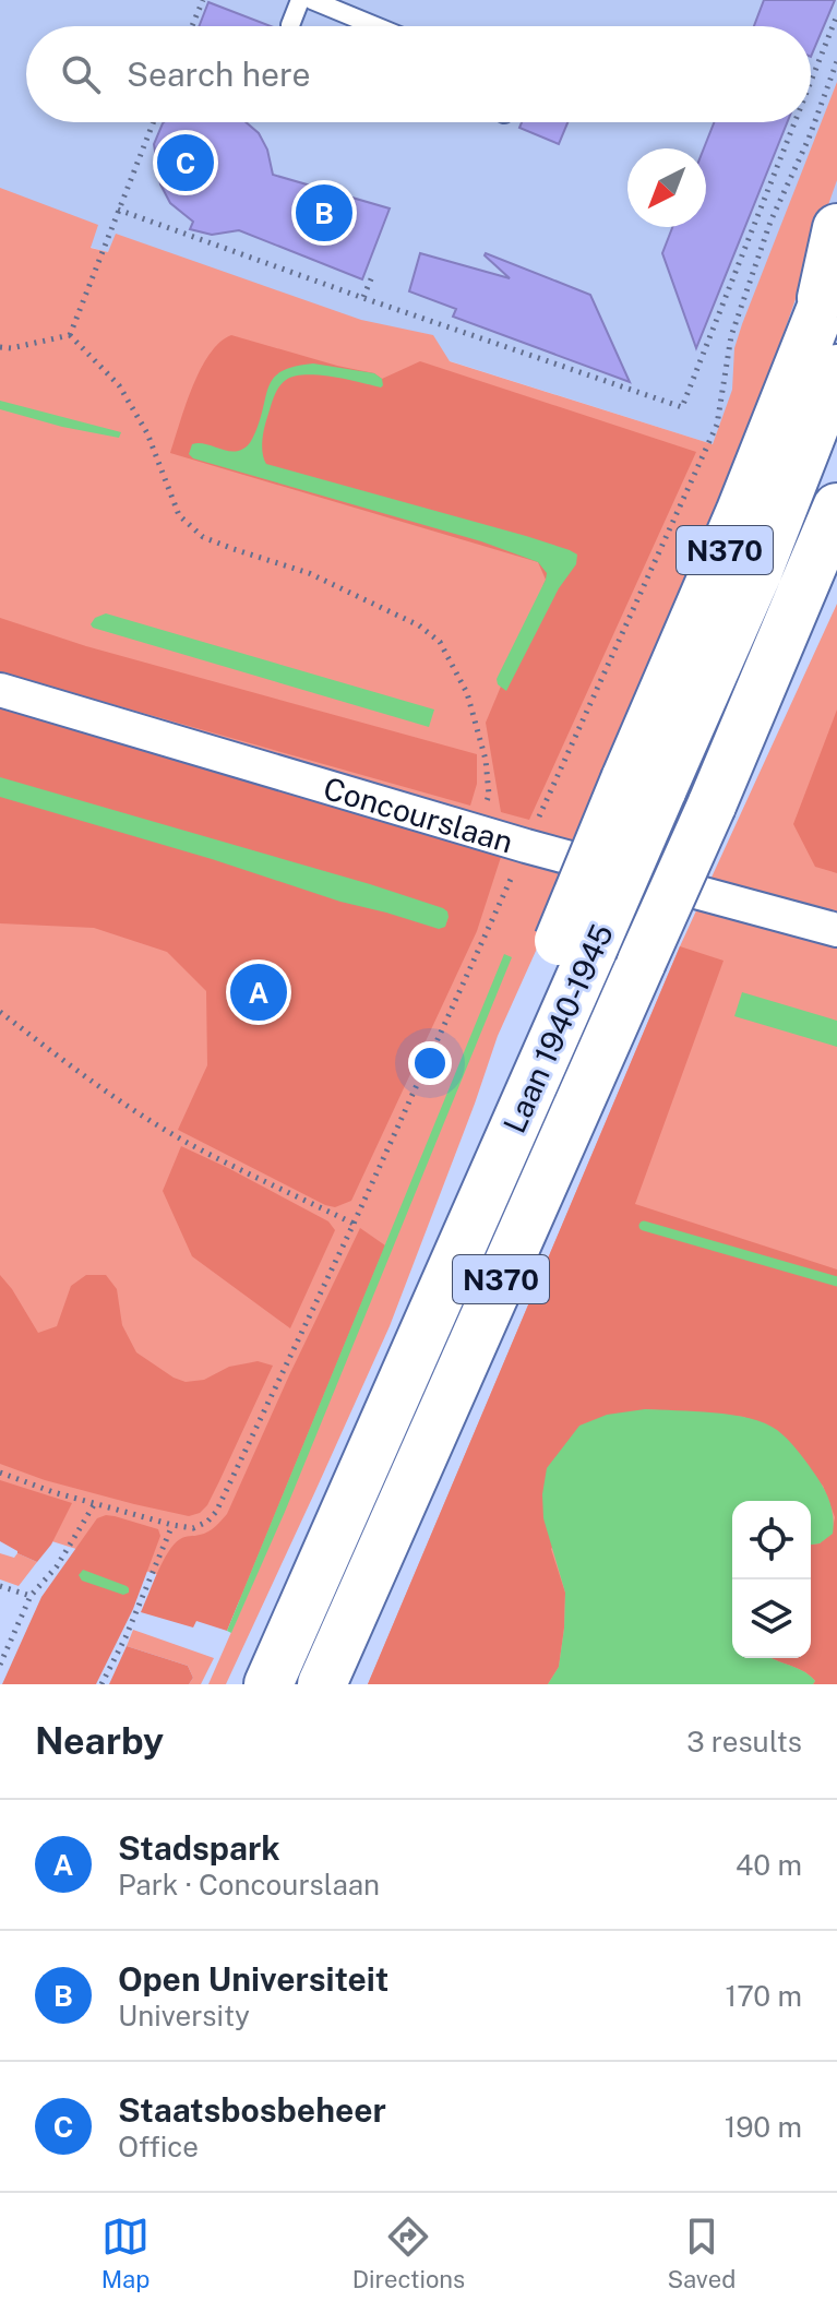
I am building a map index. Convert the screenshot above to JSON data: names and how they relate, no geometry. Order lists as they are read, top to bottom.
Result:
{
  "streets": {
    "highway": ["N370", "Laan 1940-1945"],
    "street": ["Concourslaan"]
  },
  "crossings": [
    ["N370", "Laan 1940-1945"]
  ],
  "north": "bottom left",
  "page": {
    "search": "Search here",
    "pins": ["C", "B", "A"],
    "heading": ["Nearby", "3 results"],
    "list": [
      {
        "mark": "A",
        "name": "Stadspark",
        "note": "Park · Concourslaan",
        "value": "40 m"
      },
      {
        "mark": "B",
        "name": "Open Universiteit",
        "note": "University",
        "value": "170 m"
      },
      {
        "mark": "C",
        "name": "Staatsbosbeheer",
        "note": "Office",
        "value": "190 m"
      }
    ],
    "nav": ["Map", "Directions", "Saved"]
  }
}
